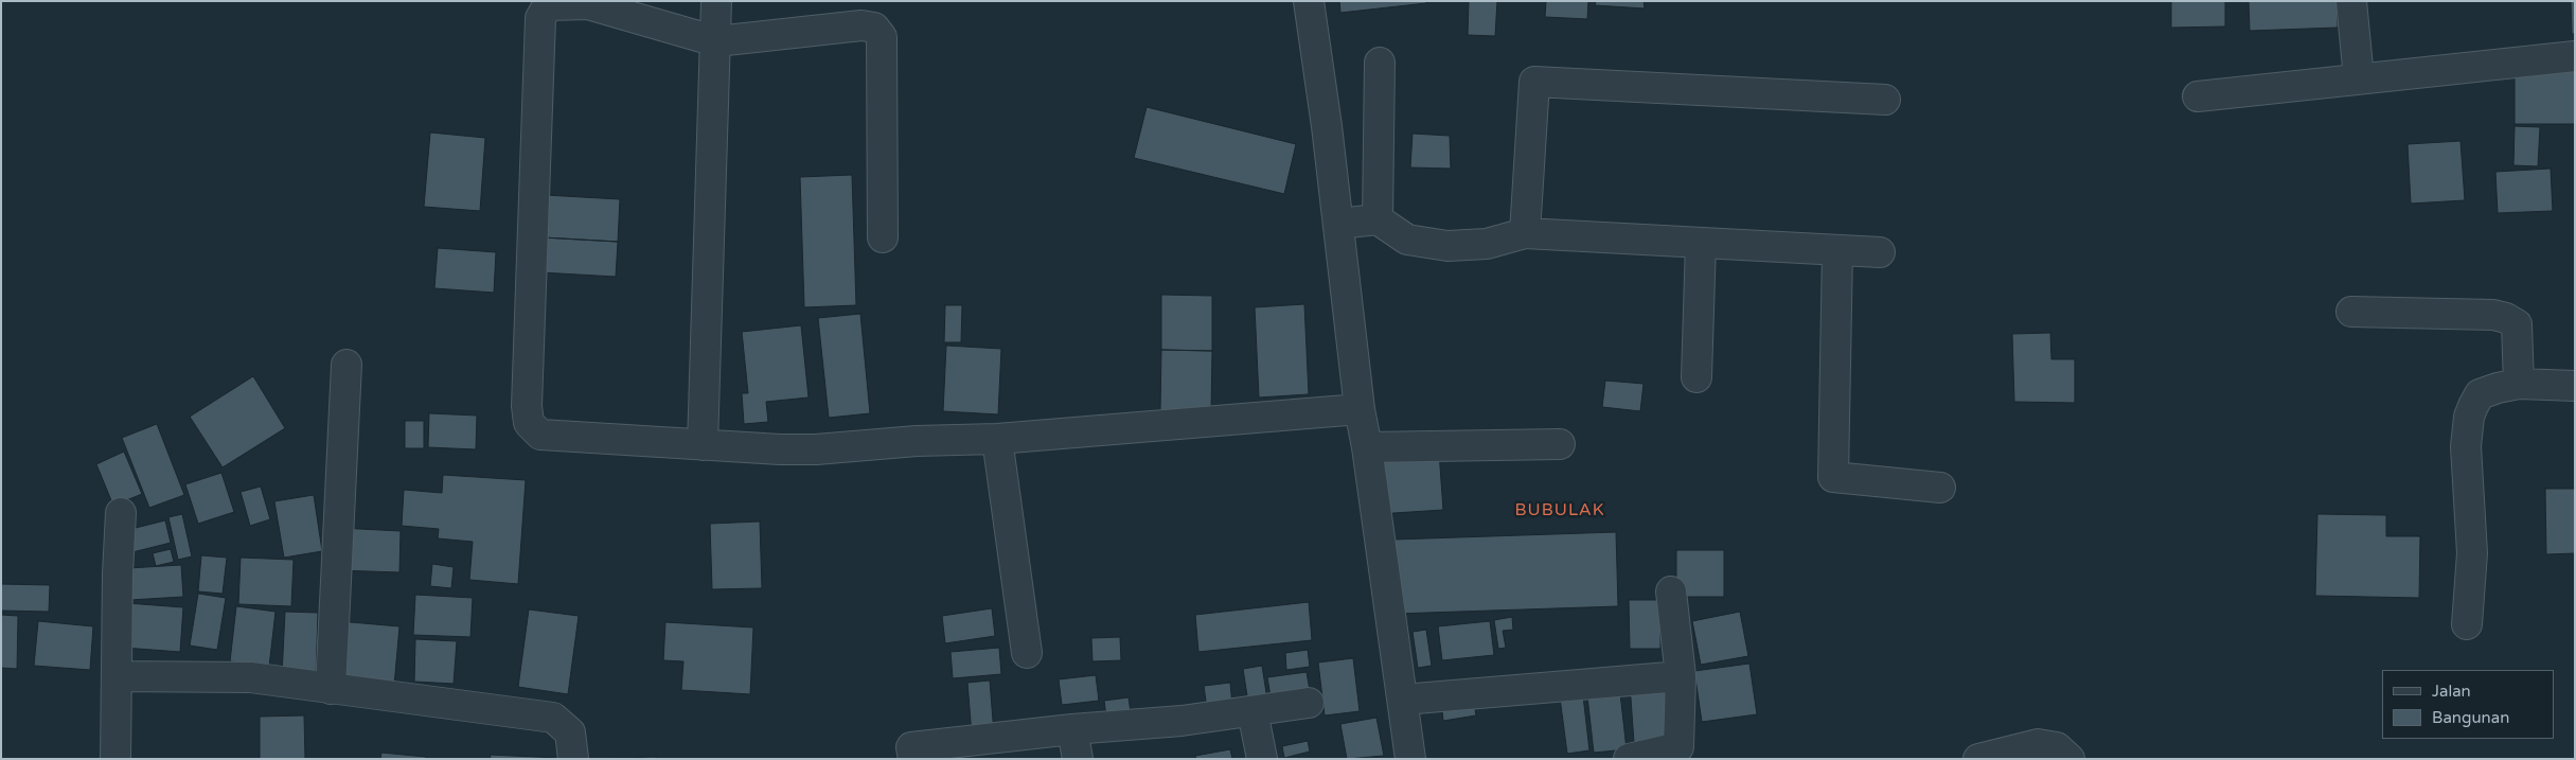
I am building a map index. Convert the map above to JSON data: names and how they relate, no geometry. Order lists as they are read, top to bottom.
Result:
{
  "districts": ["BUBULAK"],
  "legend": ["Jalan", "Bangunan"]
}
